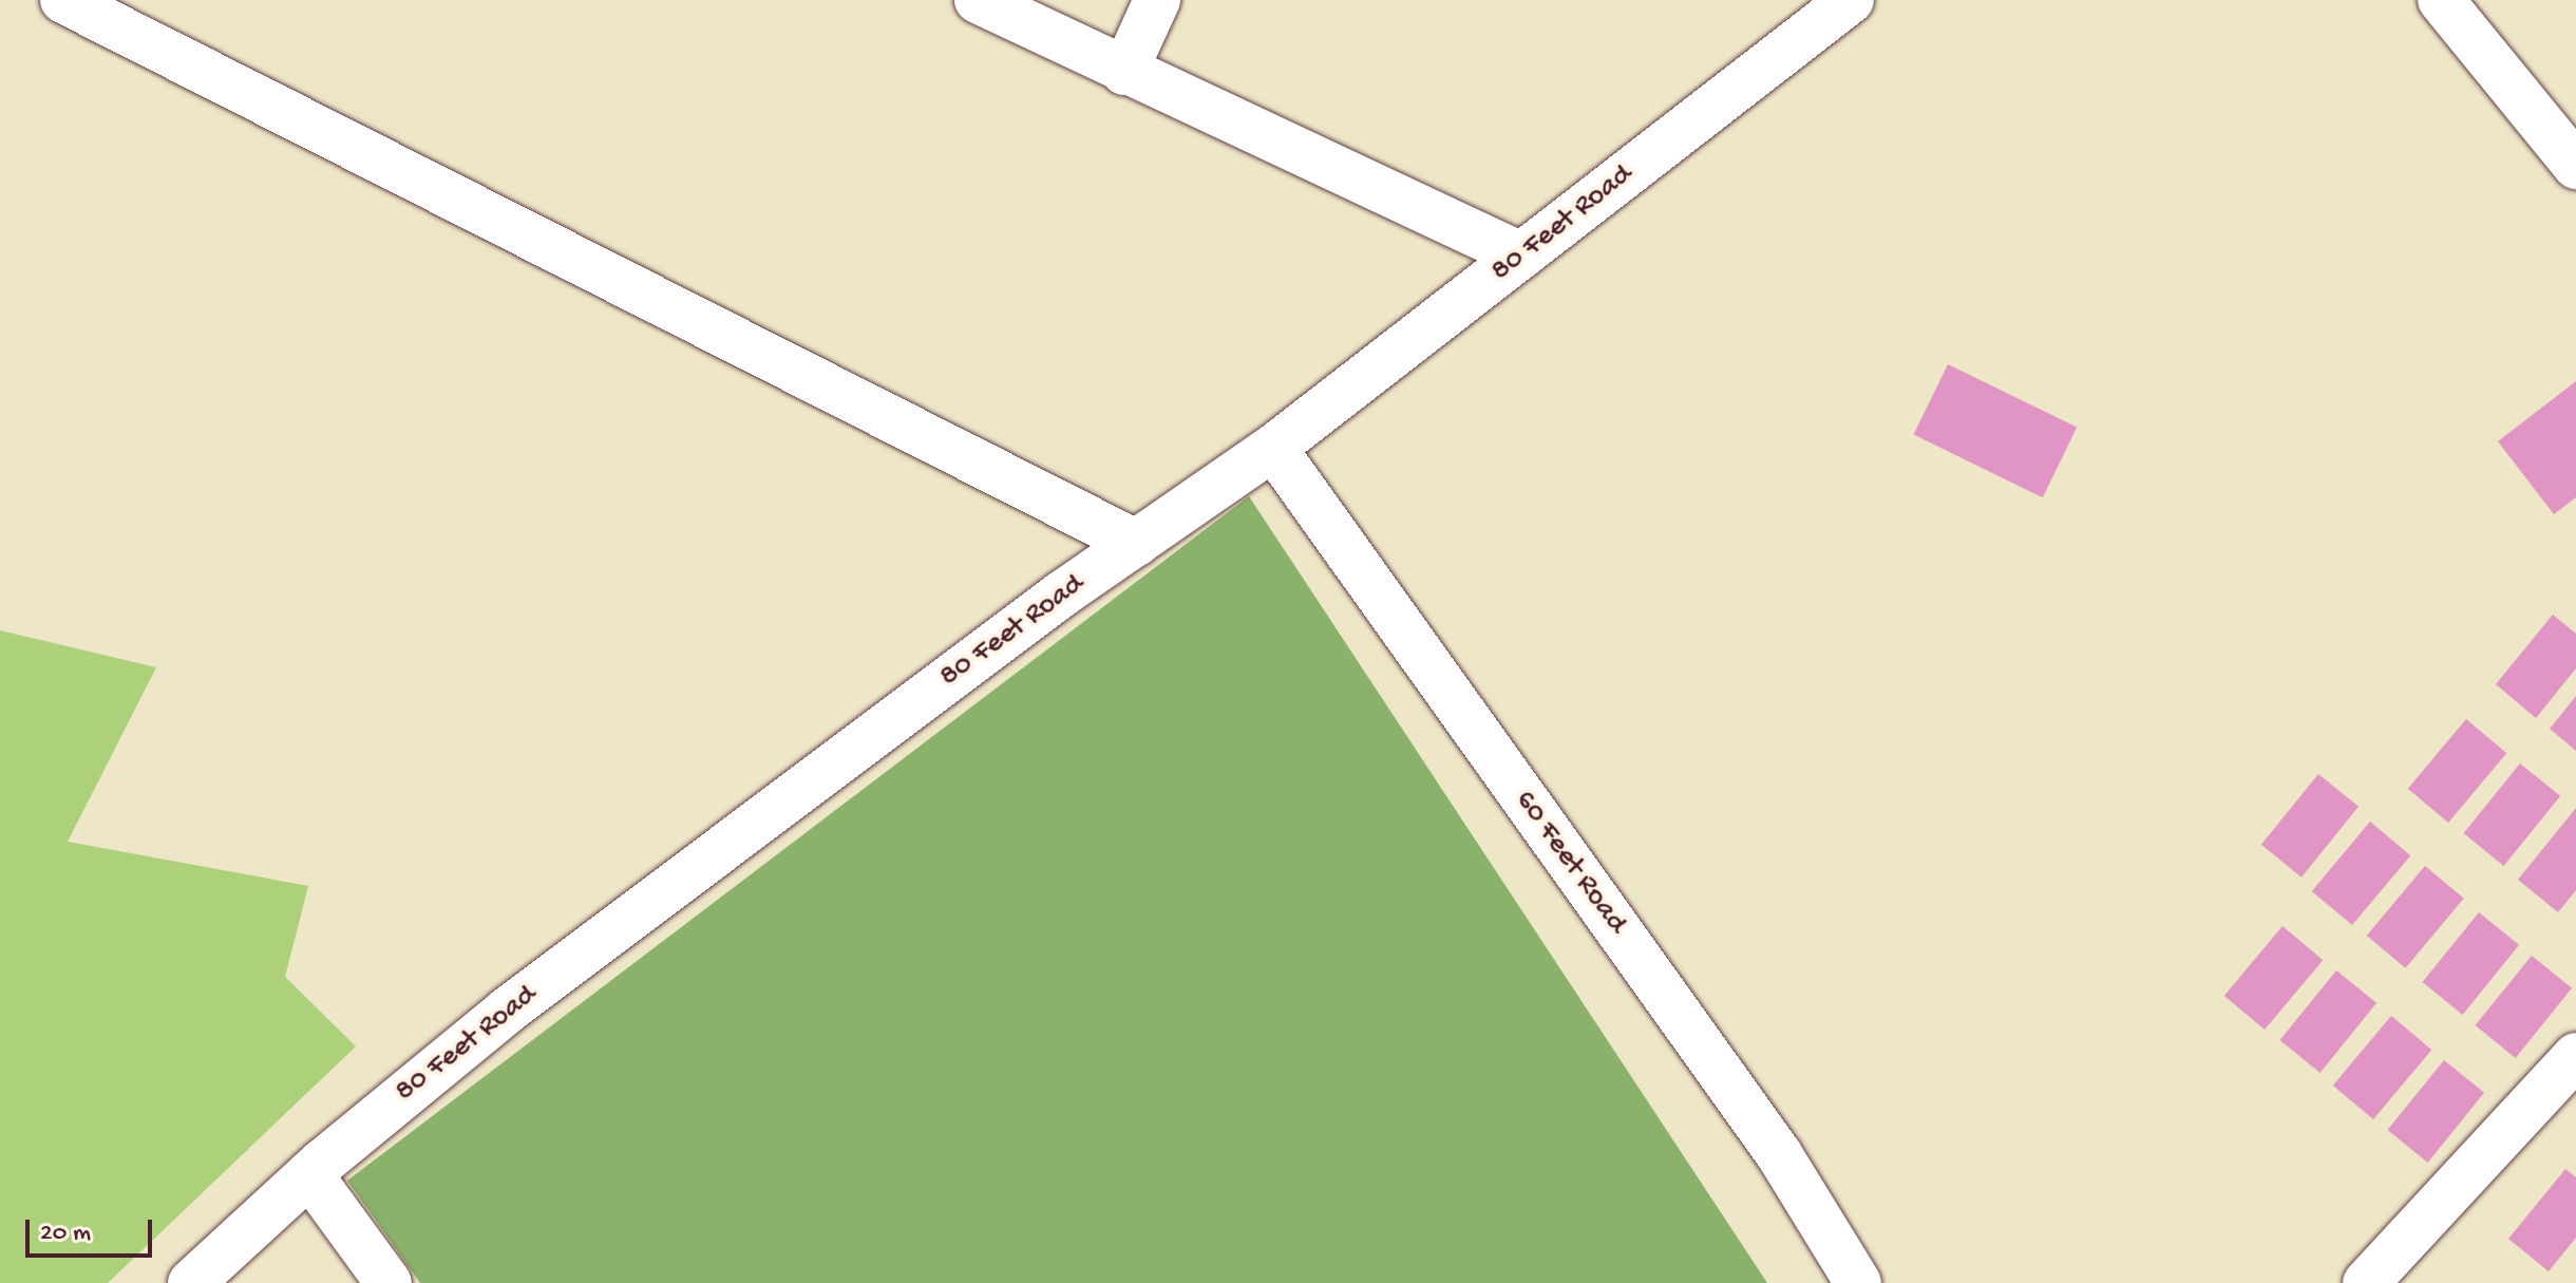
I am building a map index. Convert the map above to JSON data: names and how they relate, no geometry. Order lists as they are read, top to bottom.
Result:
{
  "streets": {
    "street": ["80 Feet Road", "60 Feet Road"]
  },
  "crossings": [
    ["80 Feet Road", "60 Feet Road"]
  ],
  "scale_bar": "20 m"
}
